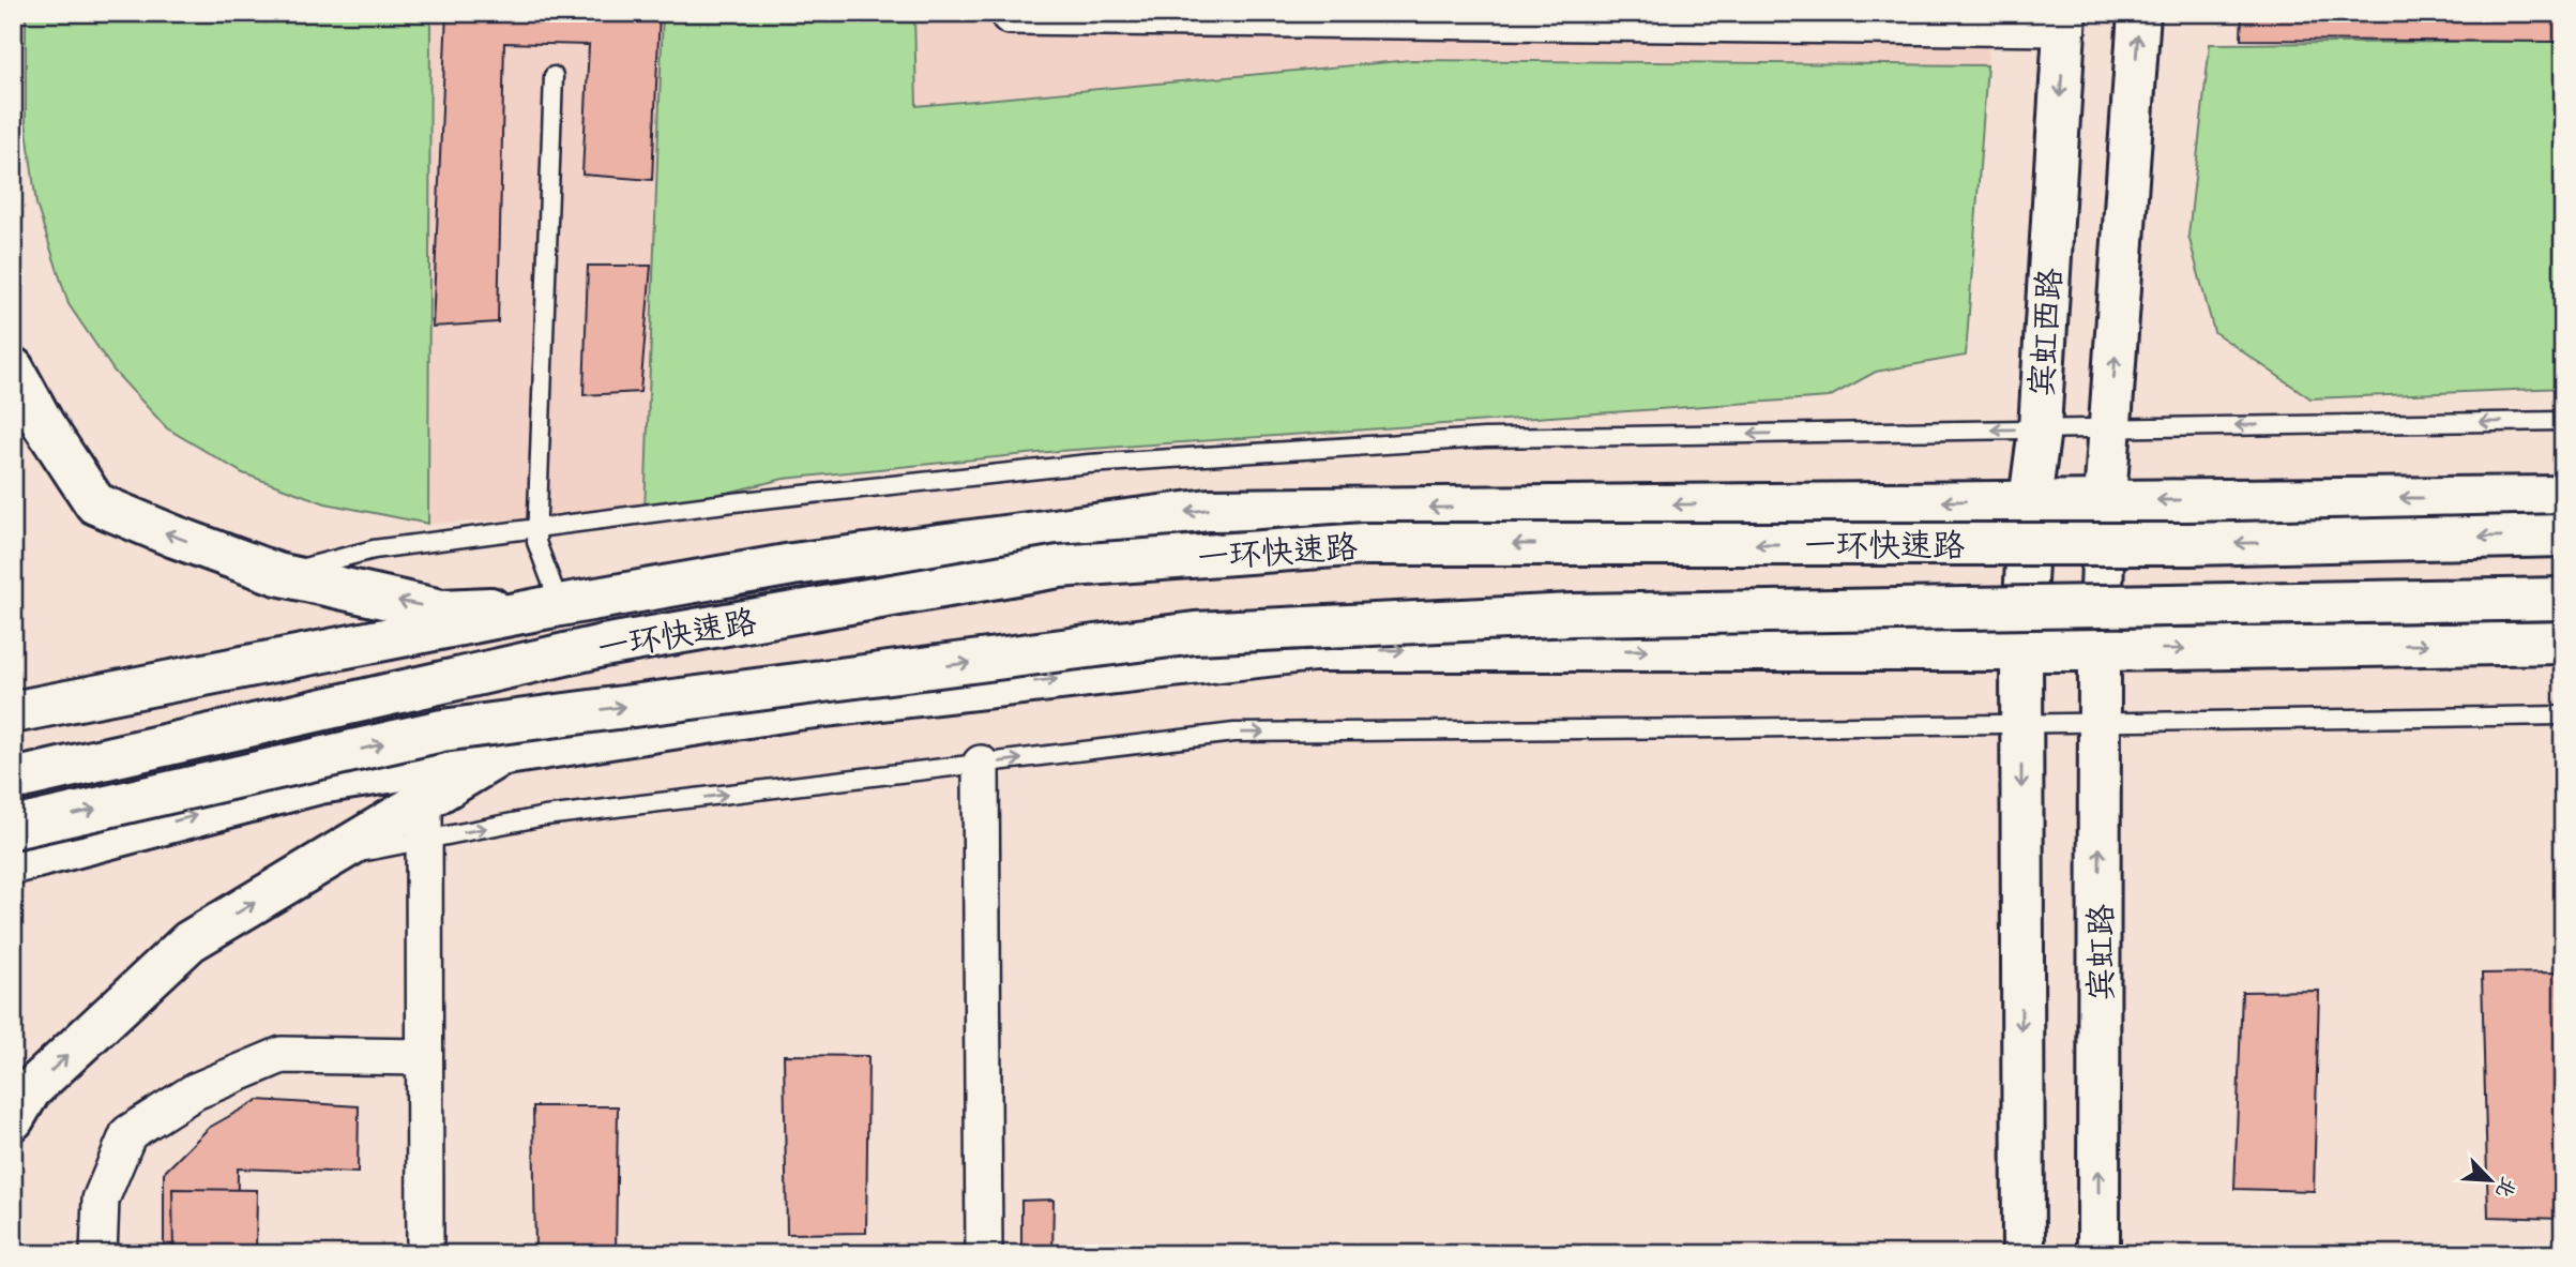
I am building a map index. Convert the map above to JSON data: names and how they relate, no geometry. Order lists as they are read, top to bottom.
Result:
{
  "streets": {
    "main road": ["宾虹西路", "一环快速路", "宾虹路"]
  },
  "north": "bottom right"
}
